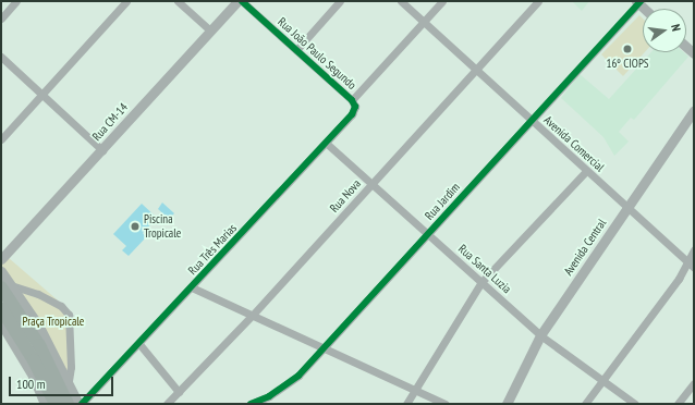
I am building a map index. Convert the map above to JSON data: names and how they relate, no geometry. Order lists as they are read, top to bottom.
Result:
{
  "streets": {
    "street": [
      "Rua João Paulo Segundo",
      "Rua CM-14",
      "Avenida Comercial",
      "Rua Nova",
      "Rua Jardim",
      "Avenida Central",
      "Rua Três Marias",
      "Rua Santa Luzia"
    ]
  },
  "crossings": [
    ["Rua João Paulo Segundo", "Rua Três Marias"],
    ["Avenida Comercial", "Rua Nova"],
    ["Avenida Comercial", "Rua Jardim"],
    ["Avenida Comercial", "Avenida Central"],
    ["Avenida Comercial", "Rua Três Marias"],
    ["Rua Nova", "Rua Santa Luzia"],
    ["Rua Jardim", "Rua Santa Luzia"],
    ["Avenida Central", "Rua Santa Luzia"],
    ["Rua Três Marias", "Rua Santa Luzia"]
  ],
  "parks": ["Praça Tropicale"],
  "places": ["16º CIOPS", "Piscina Tropicale"],
  "scale_bar": "100 m",
  "north": "right"
}
